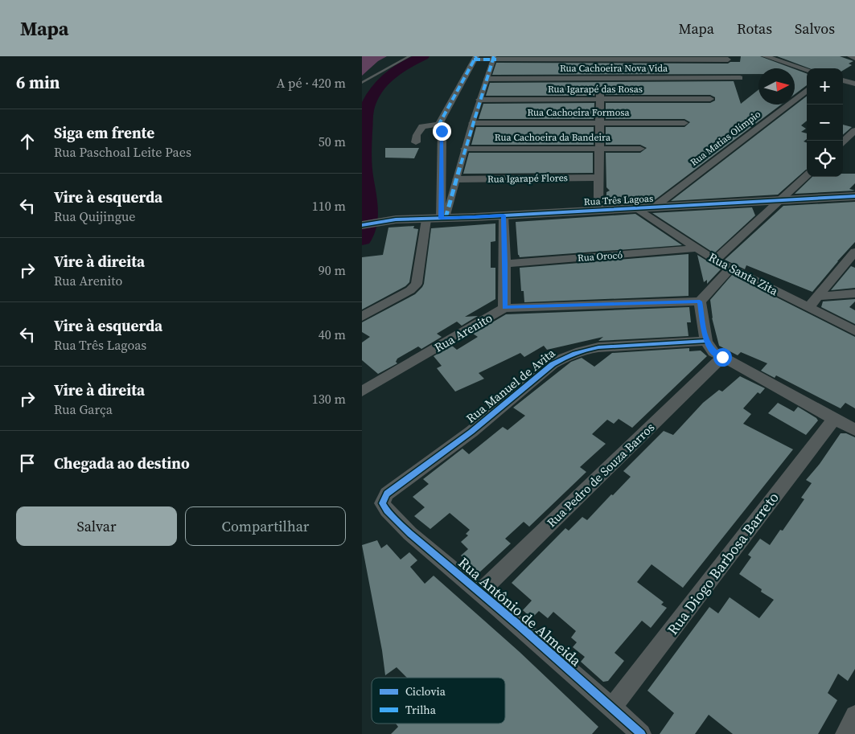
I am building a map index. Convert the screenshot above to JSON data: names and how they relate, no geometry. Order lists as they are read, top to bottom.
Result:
{
  "streets": {
    "street": [
      "Rua Cachoeira Nova Vida",
      "Rua Igarapé das Rosas",
      "Rua Cachoeira Formosa",
      "Rua Cachoeira da Bandeira",
      "Rua Matias Olímpio",
      "Rua Igarapé Flores",
      "Rua Três Lagoas",
      "Rua Orocó",
      "Rua Santa Zita",
      "Rua Arenito",
      "Rua Manuel de Avita",
      "Rua Pedro de Souza Barros",
      "Rua Diogo Barbosa Barreto",
      "Rua Antônio de Almeida"
    ]
  },
  "crossings": [
    ["Rua Matias Olímpio", "Rua Três Lagoas"],
    ["Rua Três Lagoas", "Rua Santa Zita"],
    ["Rua Três Lagoas", "Rua Arenito"],
    ["Rua Orocó", "Rua Santa Zita"],
    ["Rua Orocó", "Rua Arenito"],
    ["Rua Manuel de Avita", "Rua Antônio de Almeida"],
    ["Rua Pedro de Souza Barros", "Rua Antônio de Almeida"],
    ["Rua Diogo Barbosa Barreto", "Rua Antônio de Almeida"]
  ],
  "legend": ["Ciclovia", "Trilha"],
  "north": "right",
  "page": {
    "header": "Mapa",
    "nav": ["Mapa", "Rotas", "Salvos"],
    "heading": ["6 min", "A pé · 420 m"],
    "map_buttons": ["+", "−"],
    "list": [
      ["Siga em frente", "Rua Paschoal Leite Paes", "50 m"],
      ["Vire à esquerda", "Rua Quijingue", "110 m"],
      ["Vire à direita", "Rua Arenito", "90 m"],
      ["Vire à esquerda", "Rua Três Lagoas", "40 m"],
      ["Vire à direita", "Rua Garça", "130 m"],
      "Chegada ao destino"
    ],
    "buttons": ["Salvar", "Compartilhar"]
  }
}
